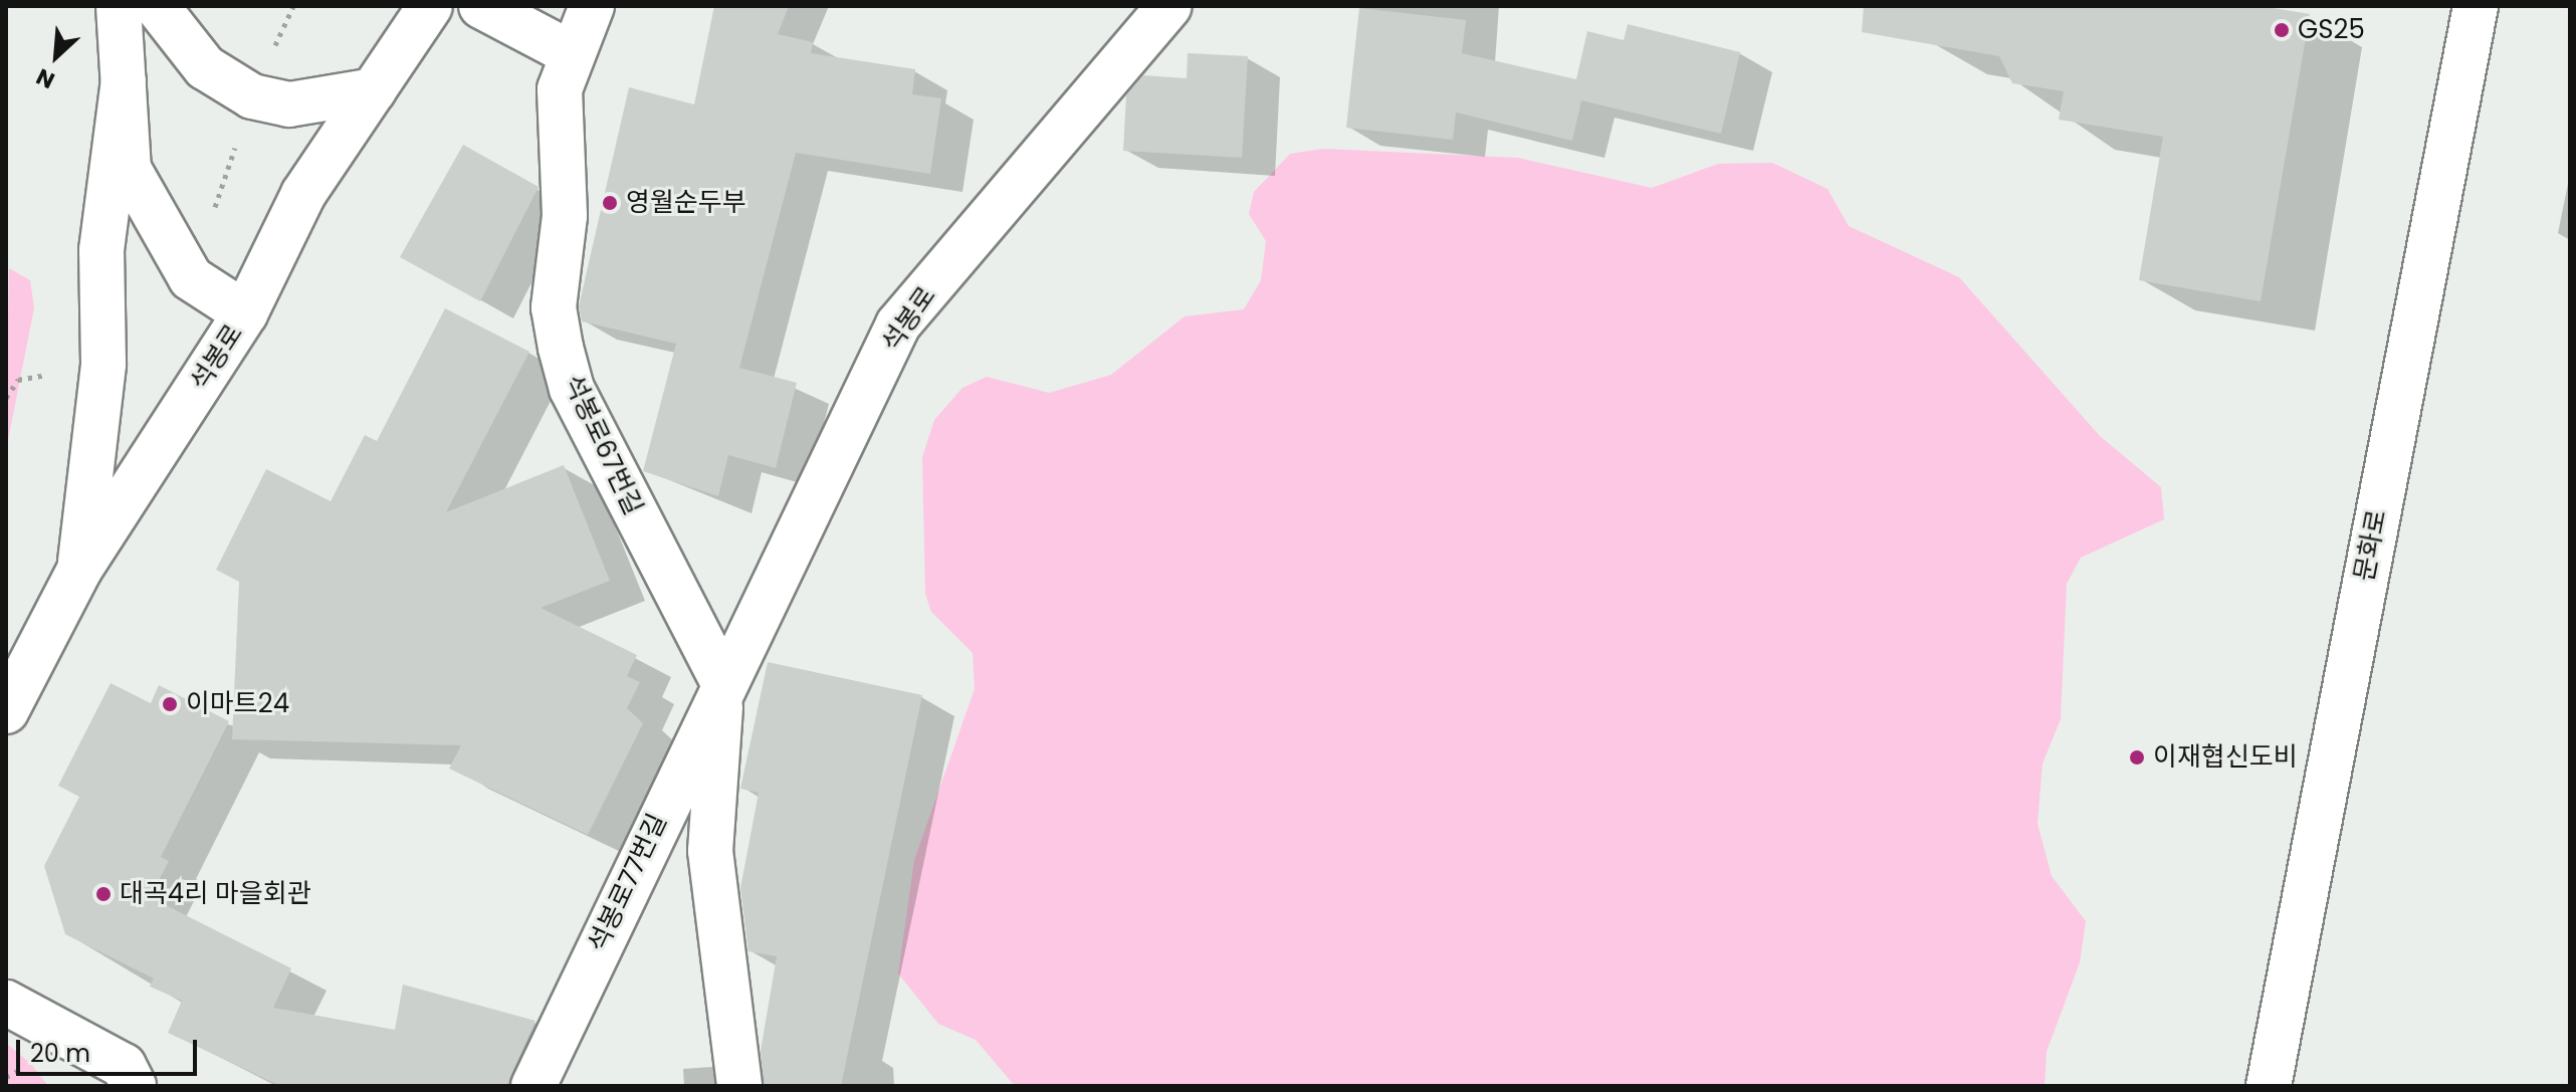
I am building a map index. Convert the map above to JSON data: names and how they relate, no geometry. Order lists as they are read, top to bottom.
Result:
{
  "streets": {
    "main road": [
      "석봉로",
      "석봉로67번길",
      "문화로",
      "석봉로77번길"
    ]
  },
  "crossings": [
    ["석봉로", "석봉로67번길"],
    ["석봉로", "석봉로77번길"],
    ["석봉로67번길", "석봉로77번길"]
  ],
  "places": [
    "GS25",
    "영월순두부",
    "이마트24",
    "이재협신도비",
    "대곡4리 마을회관"
  ],
  "scale_bar": "20 m",
  "north": "bottom left"
}
